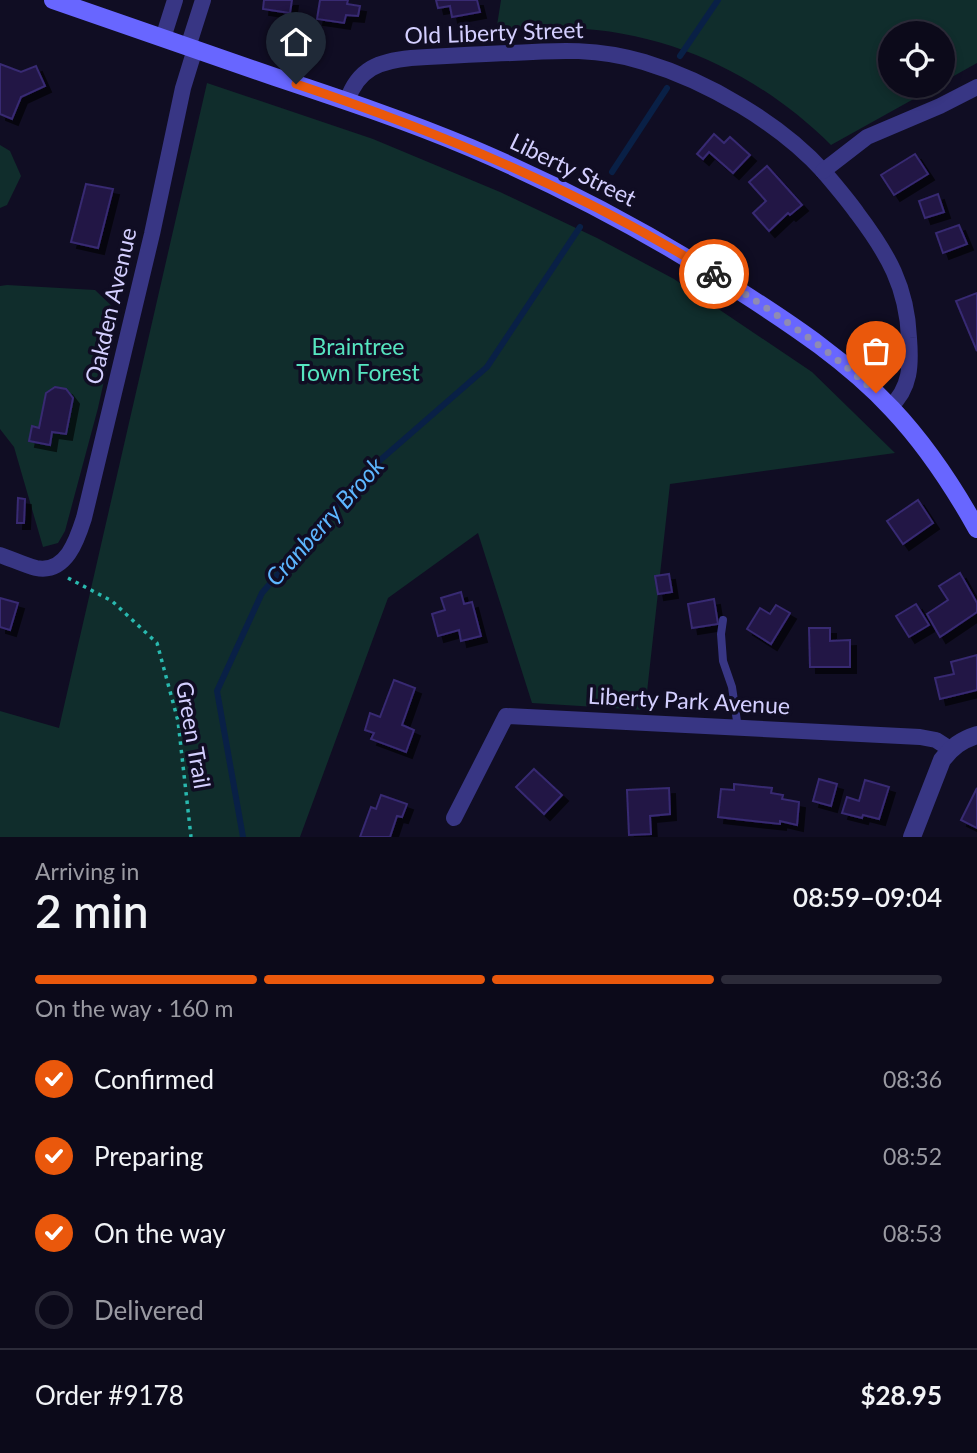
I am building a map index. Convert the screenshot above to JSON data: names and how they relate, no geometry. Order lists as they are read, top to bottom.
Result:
{
  "streets": {
    "main road": ["Liberty Street"],
    "street": ["Old Liberty Street", "Oakden Avenue", "Liberty Park Avenue"],
    "path": ["Green Trail"]
  },
  "crossings": [
    ["Old Liberty Street", "Liberty Street"],
    ["Liberty Street", "Oakden Avenue"],
    ["Oakden Avenue", "Green Trail"]
  ],
  "water": ["Cranberry Brook"],
  "parks": ["Braintree Town Forest"],
  "page": {
    "heading": ["2 min", "Arriving in", "08:59–09:04"],
    "panel": ["Order #9178", "$28.95"],
    "bar": "On the way · 160 m",
    "list": [
      ["Confirmed", "08:36"],
      ["Preparing", "08:52"],
      ["On the way", "08:53"],
      "Delivered"
    ]
  }
}
